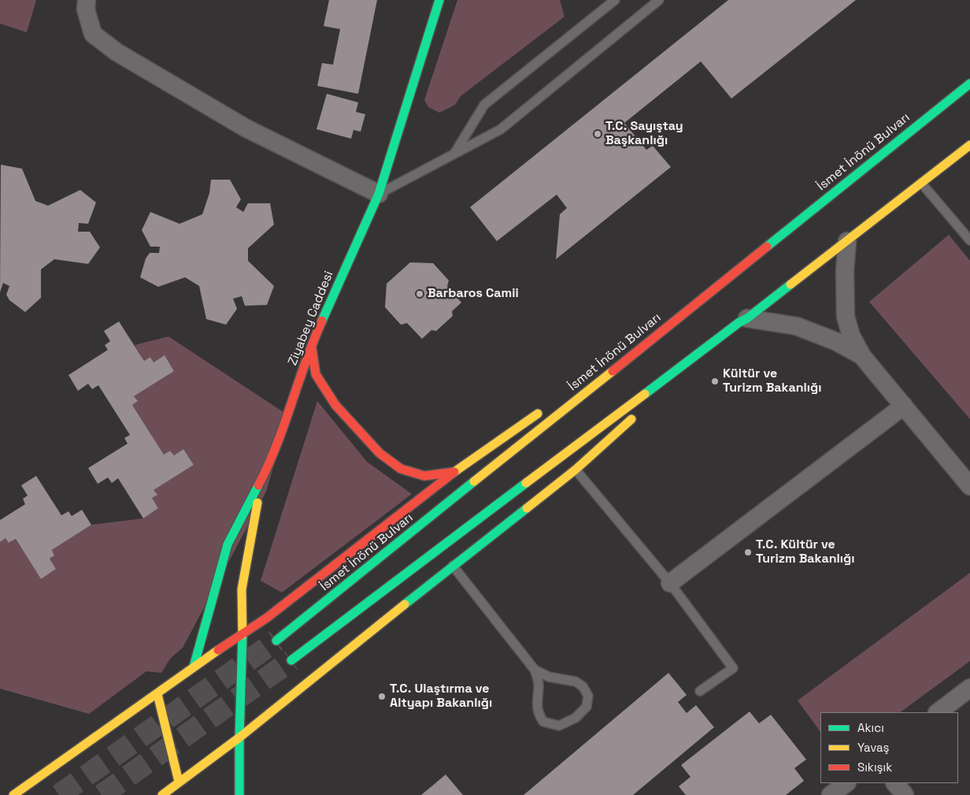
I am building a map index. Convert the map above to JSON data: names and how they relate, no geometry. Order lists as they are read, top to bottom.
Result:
{
  "streets": {
    "main road": ["İsmet İnönü Bulvarı", "Ziyabey Caddesi"]
  },
  "places": [
    "T.C. Sayıştay Başkanlığı",
    "Barbaros Camii",
    "Kültür ve Turizm Bakanlığı",
    "T.C. Kültür ve Turizm Bakanlığı",
    "T.C. Ulaştırma ve Altyapı Bakanlığı"
  ],
  "legend": ["Akıcı", "Yavaş", "Sıkışık"]
}
